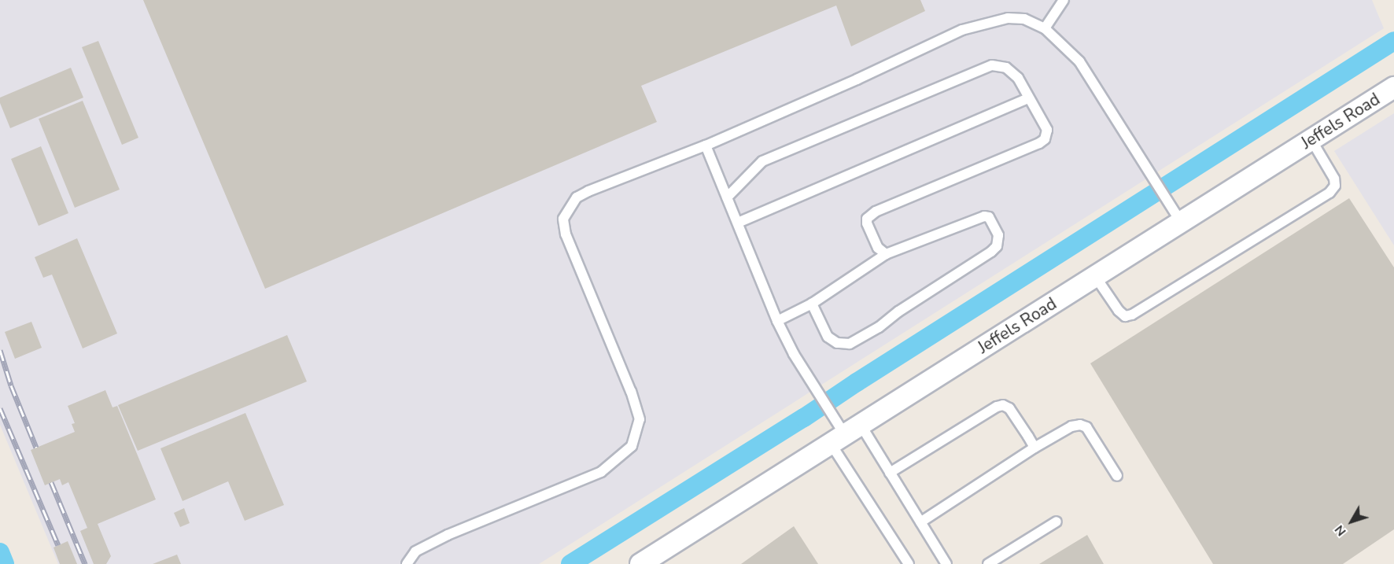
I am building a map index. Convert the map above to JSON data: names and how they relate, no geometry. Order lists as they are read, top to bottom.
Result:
{
  "streets": {
    "street": ["Jeffels Road"]
  },
  "north": "bottom left"
}
